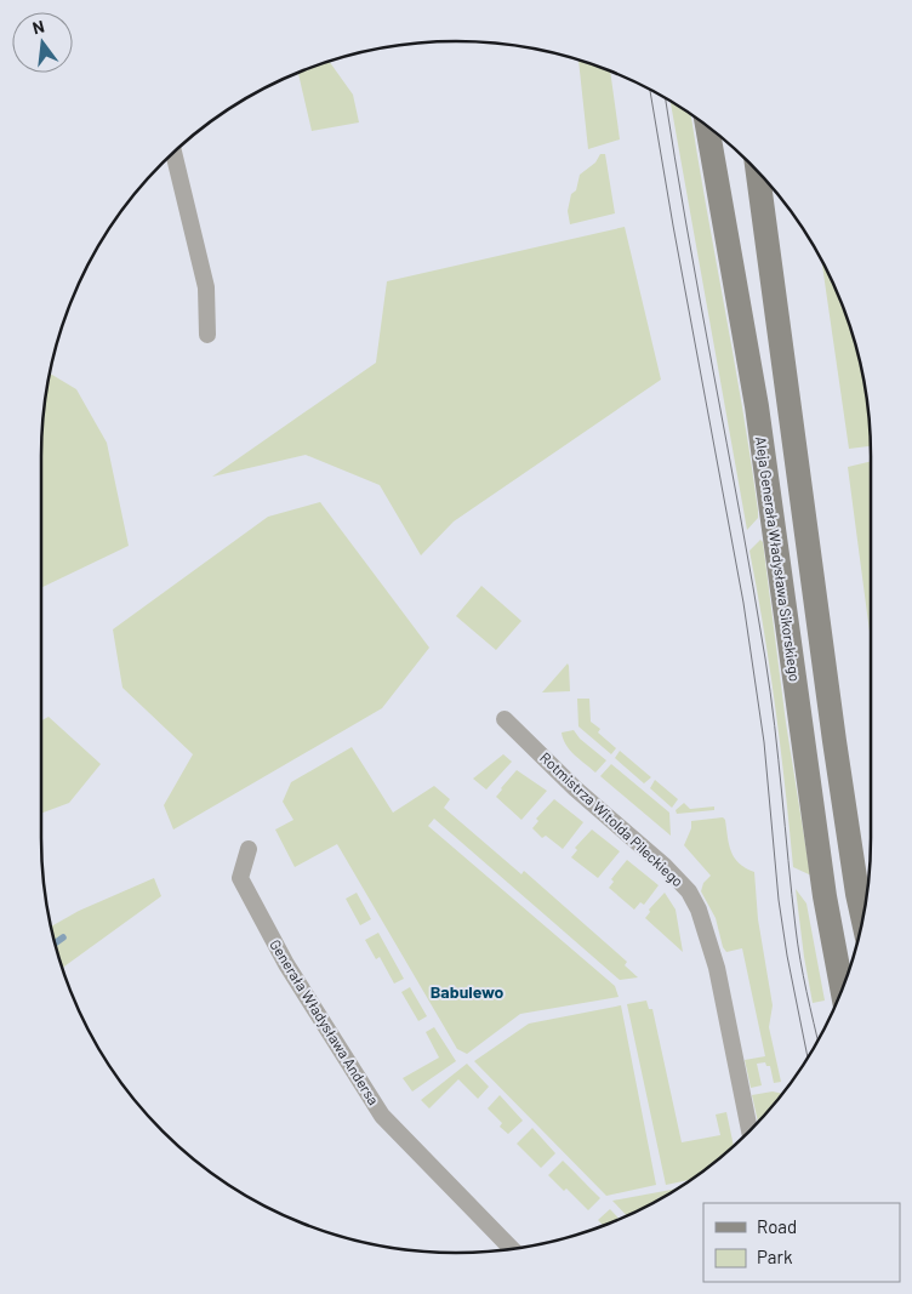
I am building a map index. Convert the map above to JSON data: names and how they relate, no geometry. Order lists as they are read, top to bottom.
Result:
{
  "streets": {
    "main road": ["Aleja Generała Władysława Sikorskiego"],
    "street": ["Rotmistrza Witolda Pileckiego", "Generała Władysława Andersa"]
  },
  "districts": ["Babulewo"],
  "legend": ["Road", "Park"],
  "north": "top"
}
